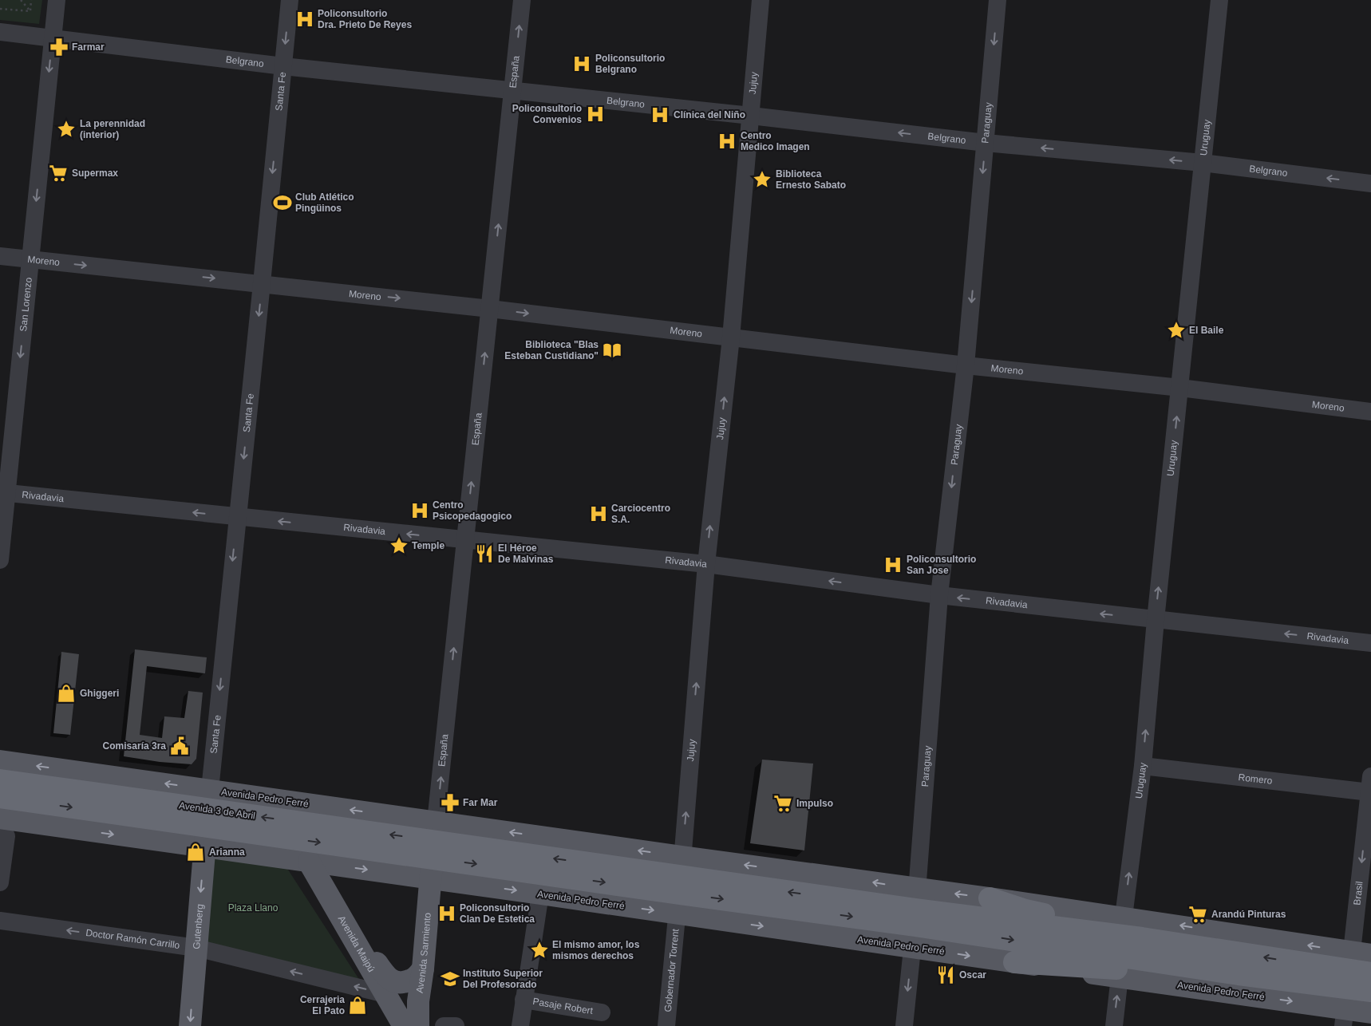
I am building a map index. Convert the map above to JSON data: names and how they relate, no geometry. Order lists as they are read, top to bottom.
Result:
{
  "streets": {
    "highway": ["Avenida Pedro Ferré", "Avenida 3 de Abril"],
    "main road": ["Gutenberg", "Avenida Maipú", "Avenida Sarmiento"],
    "street": [
      "Belgrano",
      "España",
      "Jujuy",
      "Santa Fe",
      "Paraguay",
      "Uruguay",
      "Moreno",
      "San Lorenzo",
      "Rivadavia",
      "Romero",
      "Brasil",
      "Doctor Ramón Carrillo",
      "Gobernador Torrent",
      "Pasaje Robert"
    ]
  },
  "crossings": [
    ["Belgrano", "España"],
    ["Belgrano", "Jujuy"],
    ["Belgrano", "Santa Fe"],
    ["Belgrano", "Paraguay"],
    ["Belgrano", "Uruguay"],
    ["Belgrano", "San Lorenzo"],
    ["España", "Moreno"],
    ["España", "Rivadavia"],
    ["España", "Avenida Pedro Ferré"],
    ["España", "Avenida 3 de Abril"],
    ["España", "Avenida Sarmiento"],
    ["Jujuy", "Moreno"],
    ["Jujuy", "Rivadavia"],
    ["Jujuy", "Avenida Pedro Ferré"],
    ["Jujuy", "Gobernador Torrent"],
    ["Santa Fe", "Moreno"],
    ["Santa Fe", "Rivadavia"],
    ["Santa Fe", "Avenida Pedro Ferré"],
    ["Santa Fe", "Avenida 3 de Abril"],
    ["Santa Fe", "Gutenberg"],
    ["Paraguay", "Moreno"],
    ["Paraguay", "Rivadavia"],
    ["Paraguay", "Avenida Pedro Ferré"],
    ["Uruguay", "Moreno"],
    ["Uruguay", "Rivadavia"],
    ["Uruguay", "Romero"],
    ["Uruguay", "Avenida Pedro Ferré"],
    ["Moreno", "San Lorenzo"],
    ["San Lorenzo", "Rivadavia"],
    ["Romero", "Brasil"],
    ["Avenida Pedro Ferré", "Avenida 3 de Abril"],
    ["Avenida Pedro Ferré", "Brasil"],
    ["Avenida Pedro Ferré", "Gutenberg"],
    ["Avenida Pedro Ferré", "Avenida Sarmiento"],
    ["Avenida Pedro Ferré", "Gobernador Torrent"],
    ["Avenida 3 de Abril", "Gutenberg"],
    ["Avenida 3 de Abril", "Avenida Sarmiento"],
    ["Gutenberg", "Doctor Ramón Carrillo"],
    ["Doctor Ramón Carrillo", "Avenida Maipú"]
  ],
  "one_way": [
    "Belgrano",
    "España",
    "Jujuy",
    "Santa Fe",
    "Paraguay",
    "Uruguay",
    "Moreno",
    "San Lorenzo",
    "Rivadavia",
    "Brasil",
    "Gutenberg",
    "Doctor Ramón Carrillo"
  ],
  "parks": ["Plaza Llano"],
  "places": {
    "hospital": [
      "Policonsultorio Dra. Prieto De Reyes",
      "Policonsultorio Belgrano",
      "Policonsultorio Convenios",
      "Clínica del Niño",
      "Centro Medico Imagen",
      "Centro Psicopedagogico",
      "Carciocentro S.A.",
      "Policonsultorio San Jose",
      "Policonsultorio Clan De Estetica"
    ],
    "pharmacy": ["Farmar", "Far Mar"],
    "place": [
      "La perennidad (interior)",
      "Biblioteca Ernesto Sabato",
      "El Baile",
      "Temple",
      "El mismo amor, los mismos derechos"
    ],
    "supermarket": ["Supermax", "Impulso", "Arandú Pinturas"],
    "sports": ["Club Atlético Pingüinos"],
    "library": ["Biblioteca \"Blas Esteban Custidiano\""],
    "restaurant": ["El Héroe De Malvinas", "Oscar"],
    "shop": ["Ghiggeri", "Arianna", "Cerrajeria El Pato"],
    "public building": ["Comisaría 3ra"],
    "school or university": ["Instituto Superior Del Profesorado"]
  }
}
